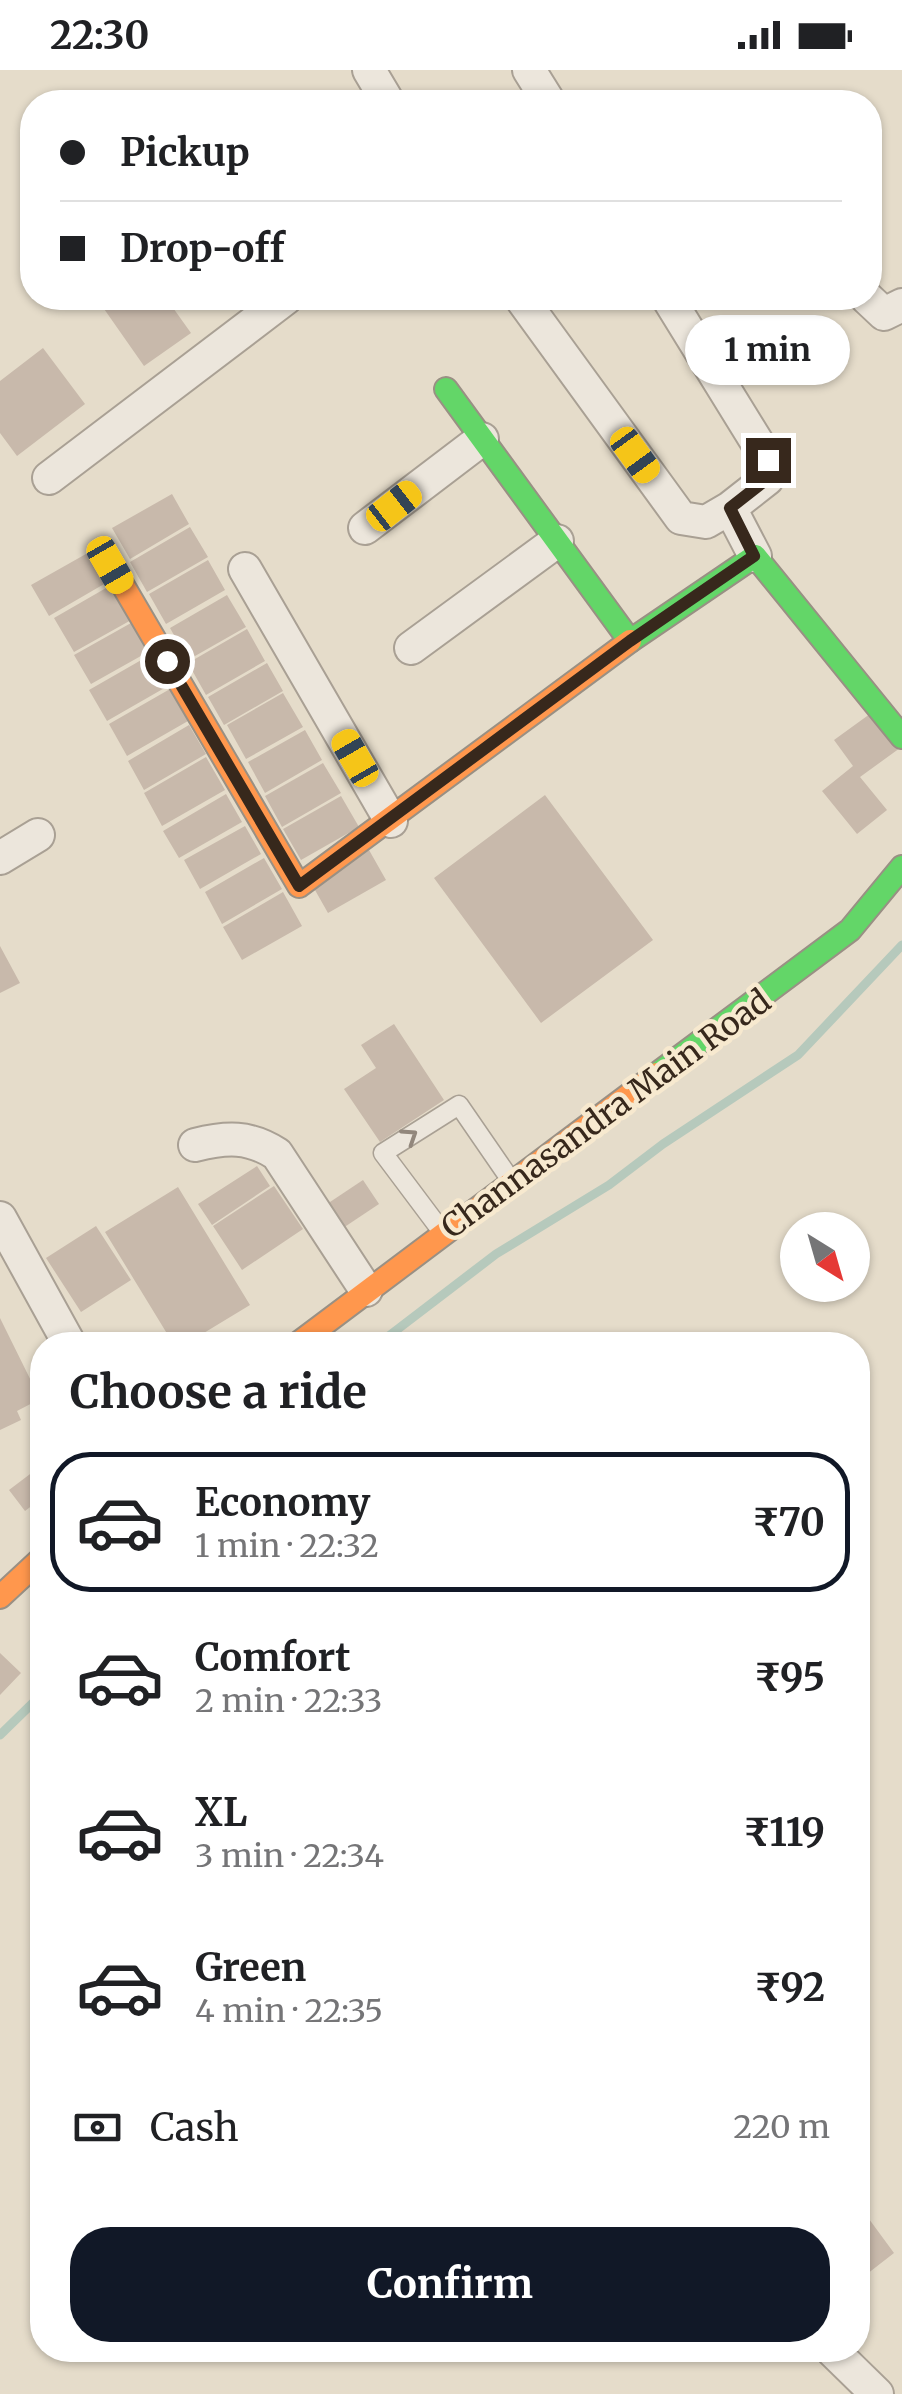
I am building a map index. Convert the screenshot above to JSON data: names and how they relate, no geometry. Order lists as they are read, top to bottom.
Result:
{
  "streets": {
    "street": ["Channasandra Main Road"]
  },
  "north": "bottom right",
  "page": {
    "status": "22:30",
    "banner": ["Pickup", "Drop-off"],
    "bubble": "1 min",
    "heading": "Choose a ride",
    "list": [
      {
        "name": "Economy",
        "note": "1 min · 22:32",
        "value": "₹70"
      },
      {
        "name": "Comfort",
        "note": "2 min · 22:33",
        "value": "₹95"
      },
      {
        "name": "XL",
        "note": "3 min · 22:34",
        "value": "₹119"
      },
      {
        "name": "Green",
        "note": "4 min · 22:35",
        "value": "₹92"
      }
    ],
    "pay": ["Cash", "220 m"],
    "buttons": "Confirm"
  }
}
